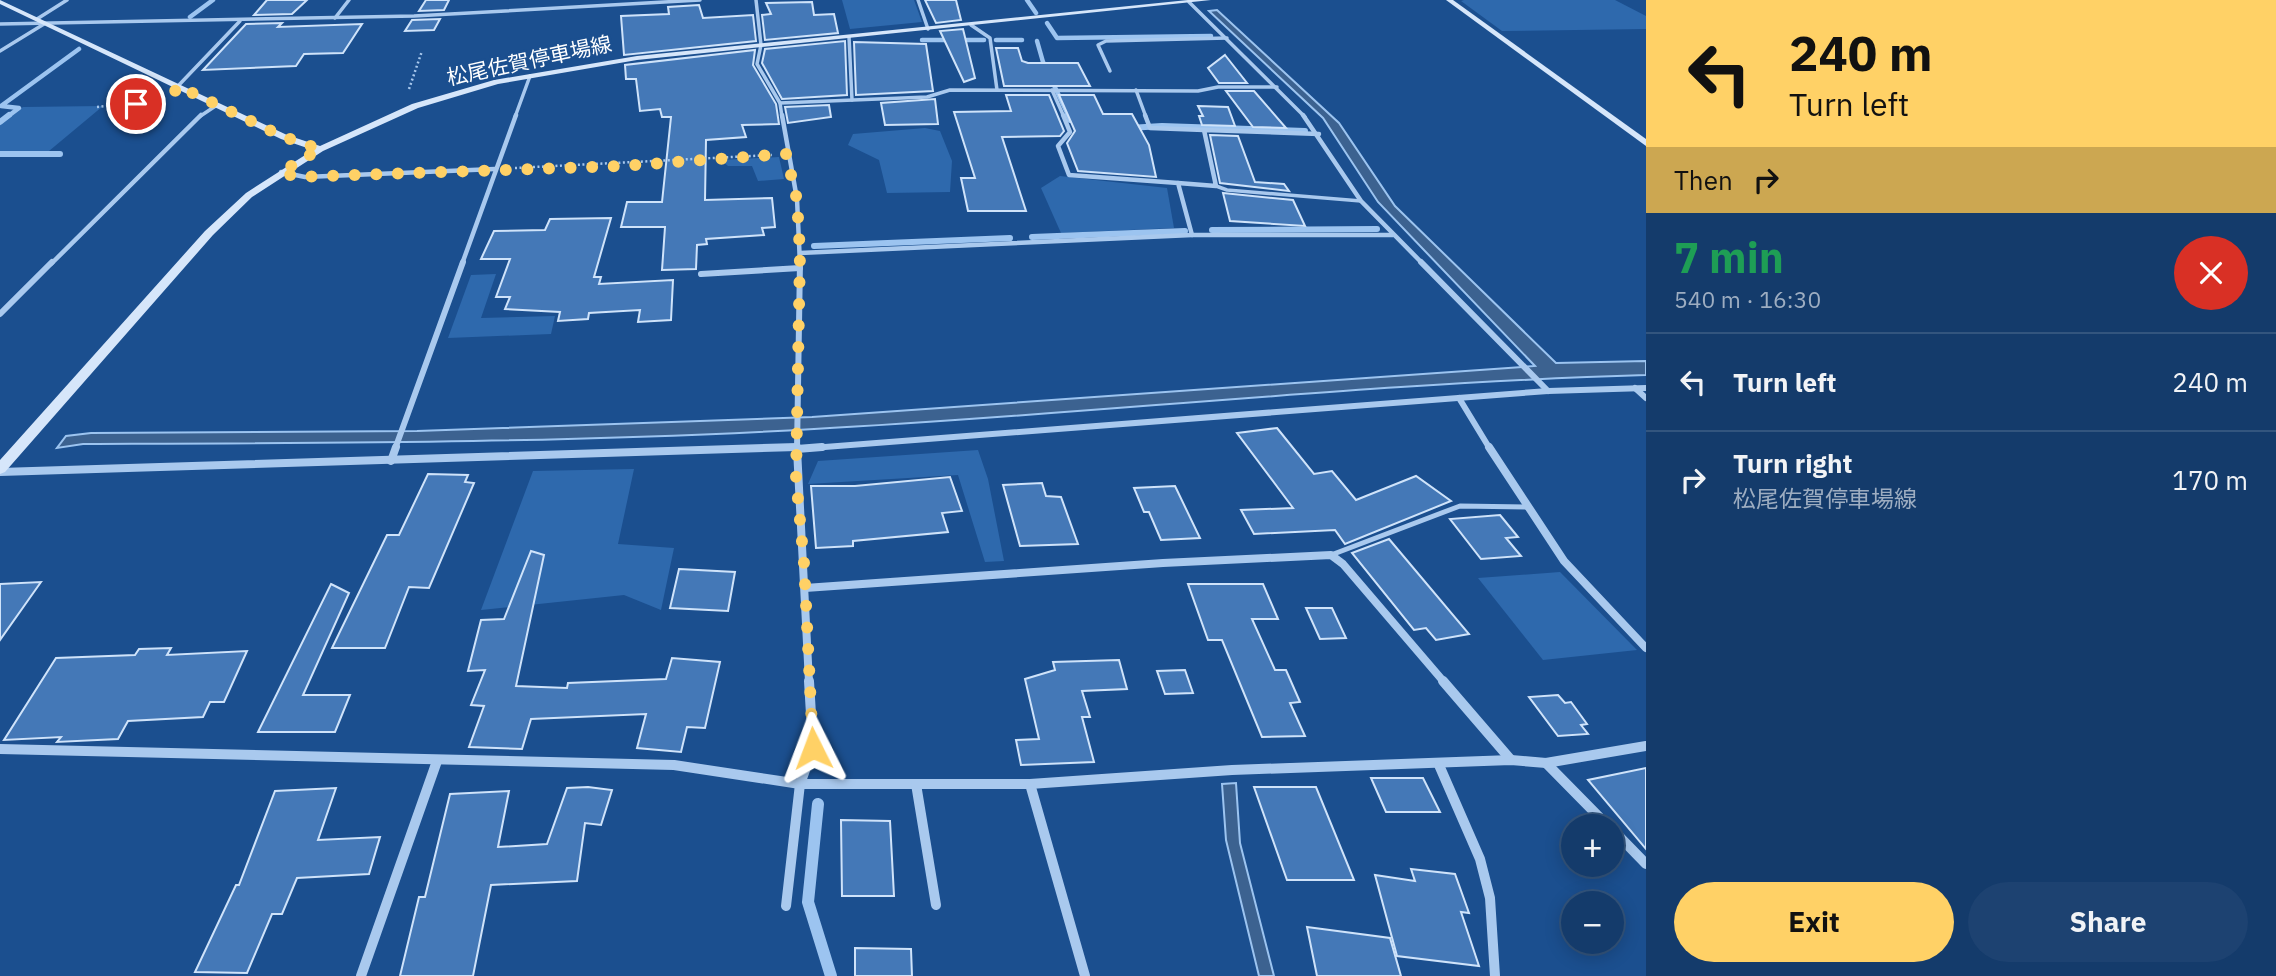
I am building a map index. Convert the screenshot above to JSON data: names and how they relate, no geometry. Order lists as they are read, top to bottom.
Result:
{
  "streets": {
    "main road": ["松尾佐賀停車場線"]
  },
  "page": {
    "turn": ["240 m", "Turn left"],
    "then": "Then",
    "heading": ["7 min", "540 m · 16:30"],
    "list": [
      {
        "name": "Turn left",
        "value": "240 m"
      },
      {
        "name": "Turn right",
        "note": "松尾佐賀停車場線",
        "value": "170 m"
      }
    ],
    "map_buttons": ["+", "−"],
    "buttons": ["Exit", "Share"]
  }
}
